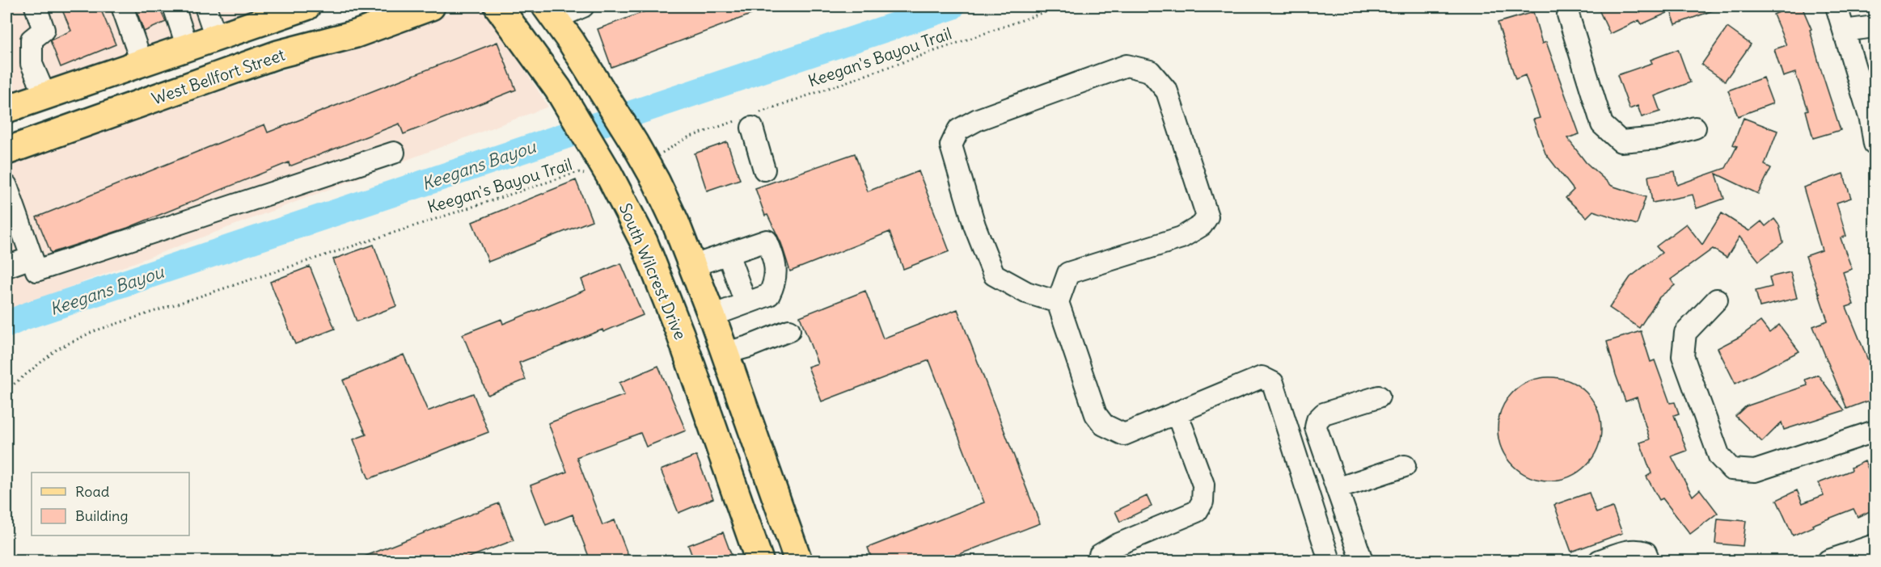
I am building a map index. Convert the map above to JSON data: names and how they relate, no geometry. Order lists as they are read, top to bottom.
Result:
{
  "streets": {
    "main road": ["West Bellfort Street", "South Wilcrest Drive"],
    "path": ["Keegan's Bayou Trail"]
  },
  "crossings": [
    ["Keegan's Bayou Trail", "South Wilcrest Drive"]
  ],
  "water": ["Keegans Bayou"],
  "legend": ["Road", "Building"]
}
